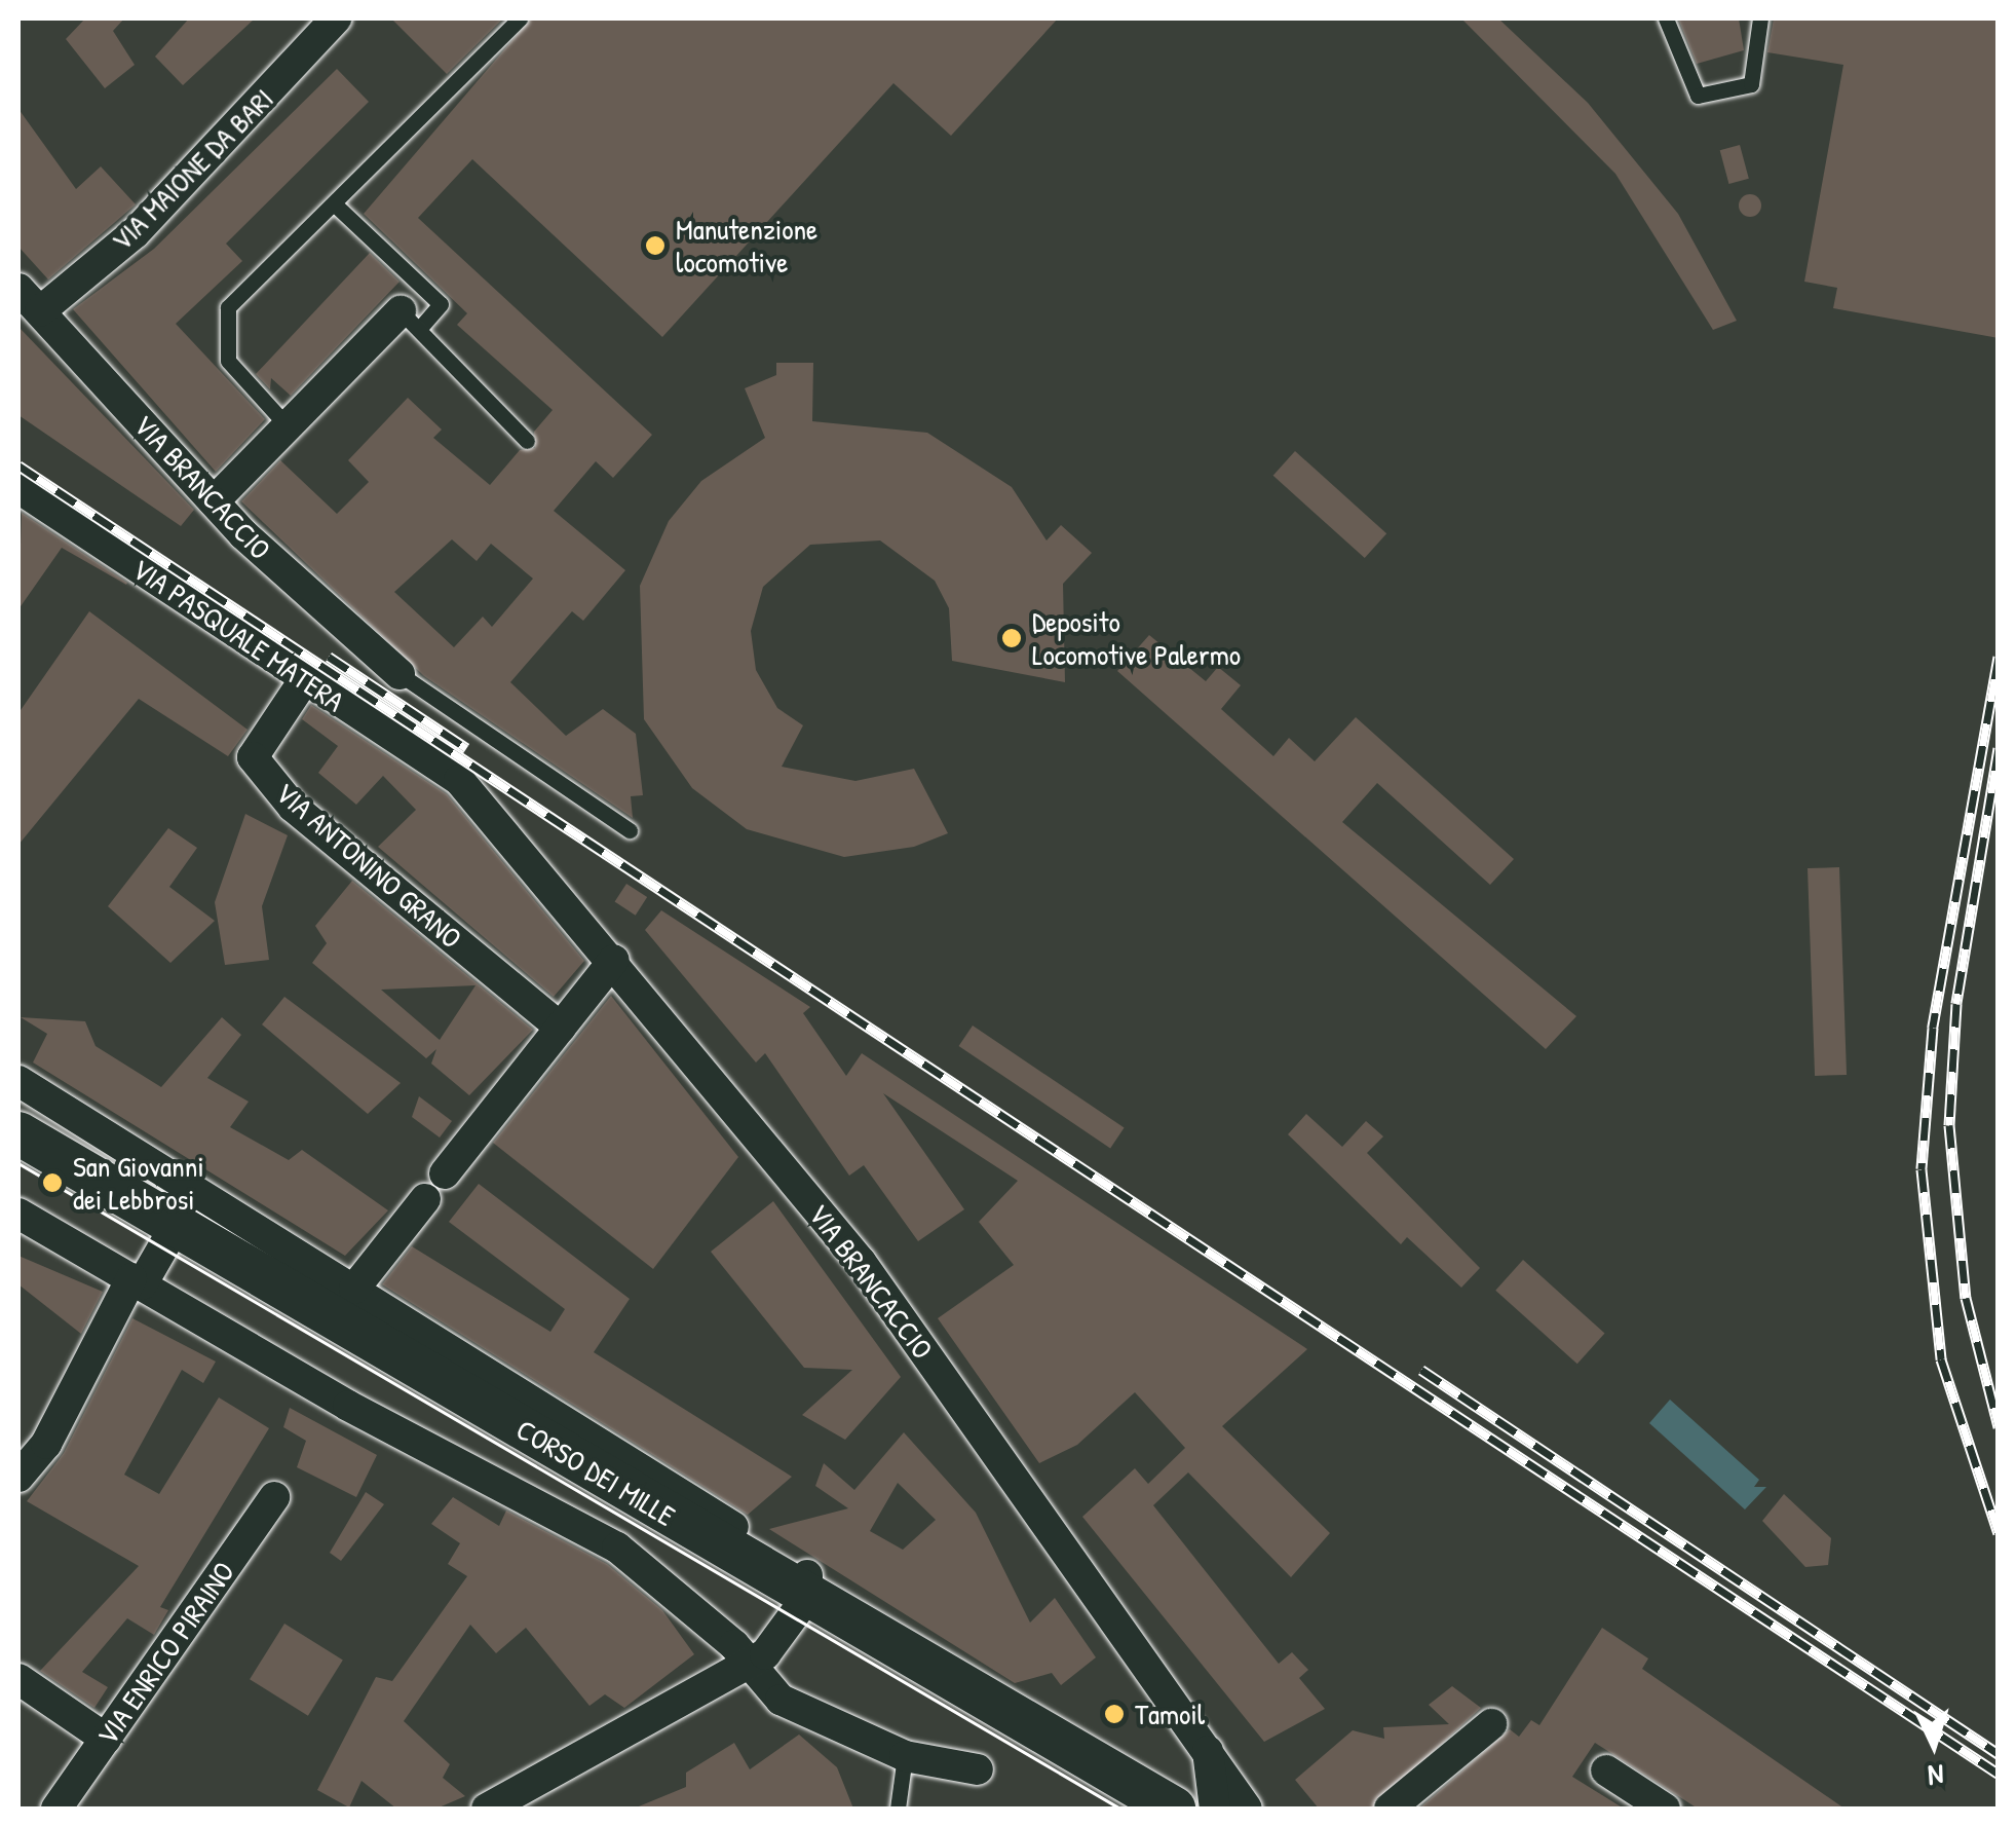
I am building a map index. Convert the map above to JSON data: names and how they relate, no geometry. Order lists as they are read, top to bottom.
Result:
{
  "streets": {
    "street": [
      "VIA MAIONE DA BARI",
      "VIA BRANCACCIO",
      "VIA PASQUALE MATERA",
      "VIA ANTONINO GRANO",
      "CORSO DEI MILLE",
      "VIA ENRICO PIRAINO"
    ]
  },
  "crossings": [
    ["VIA MAIONE DA BARI", "VIA BRANCACCIO"],
    ["VIA BRANCACCIO", "VIA PASQUALE MATERA"],
    ["VIA PASQUALE MATERA", "VIA ANTONINO GRANO"]
  ],
  "places": [
    "Manutenzione locomotive",
    "Deposito Locomotive Palermo",
    "San Giovanni dei Lebbrosi",
    "Tamoil"
  ],
  "north": "bottom"
}
